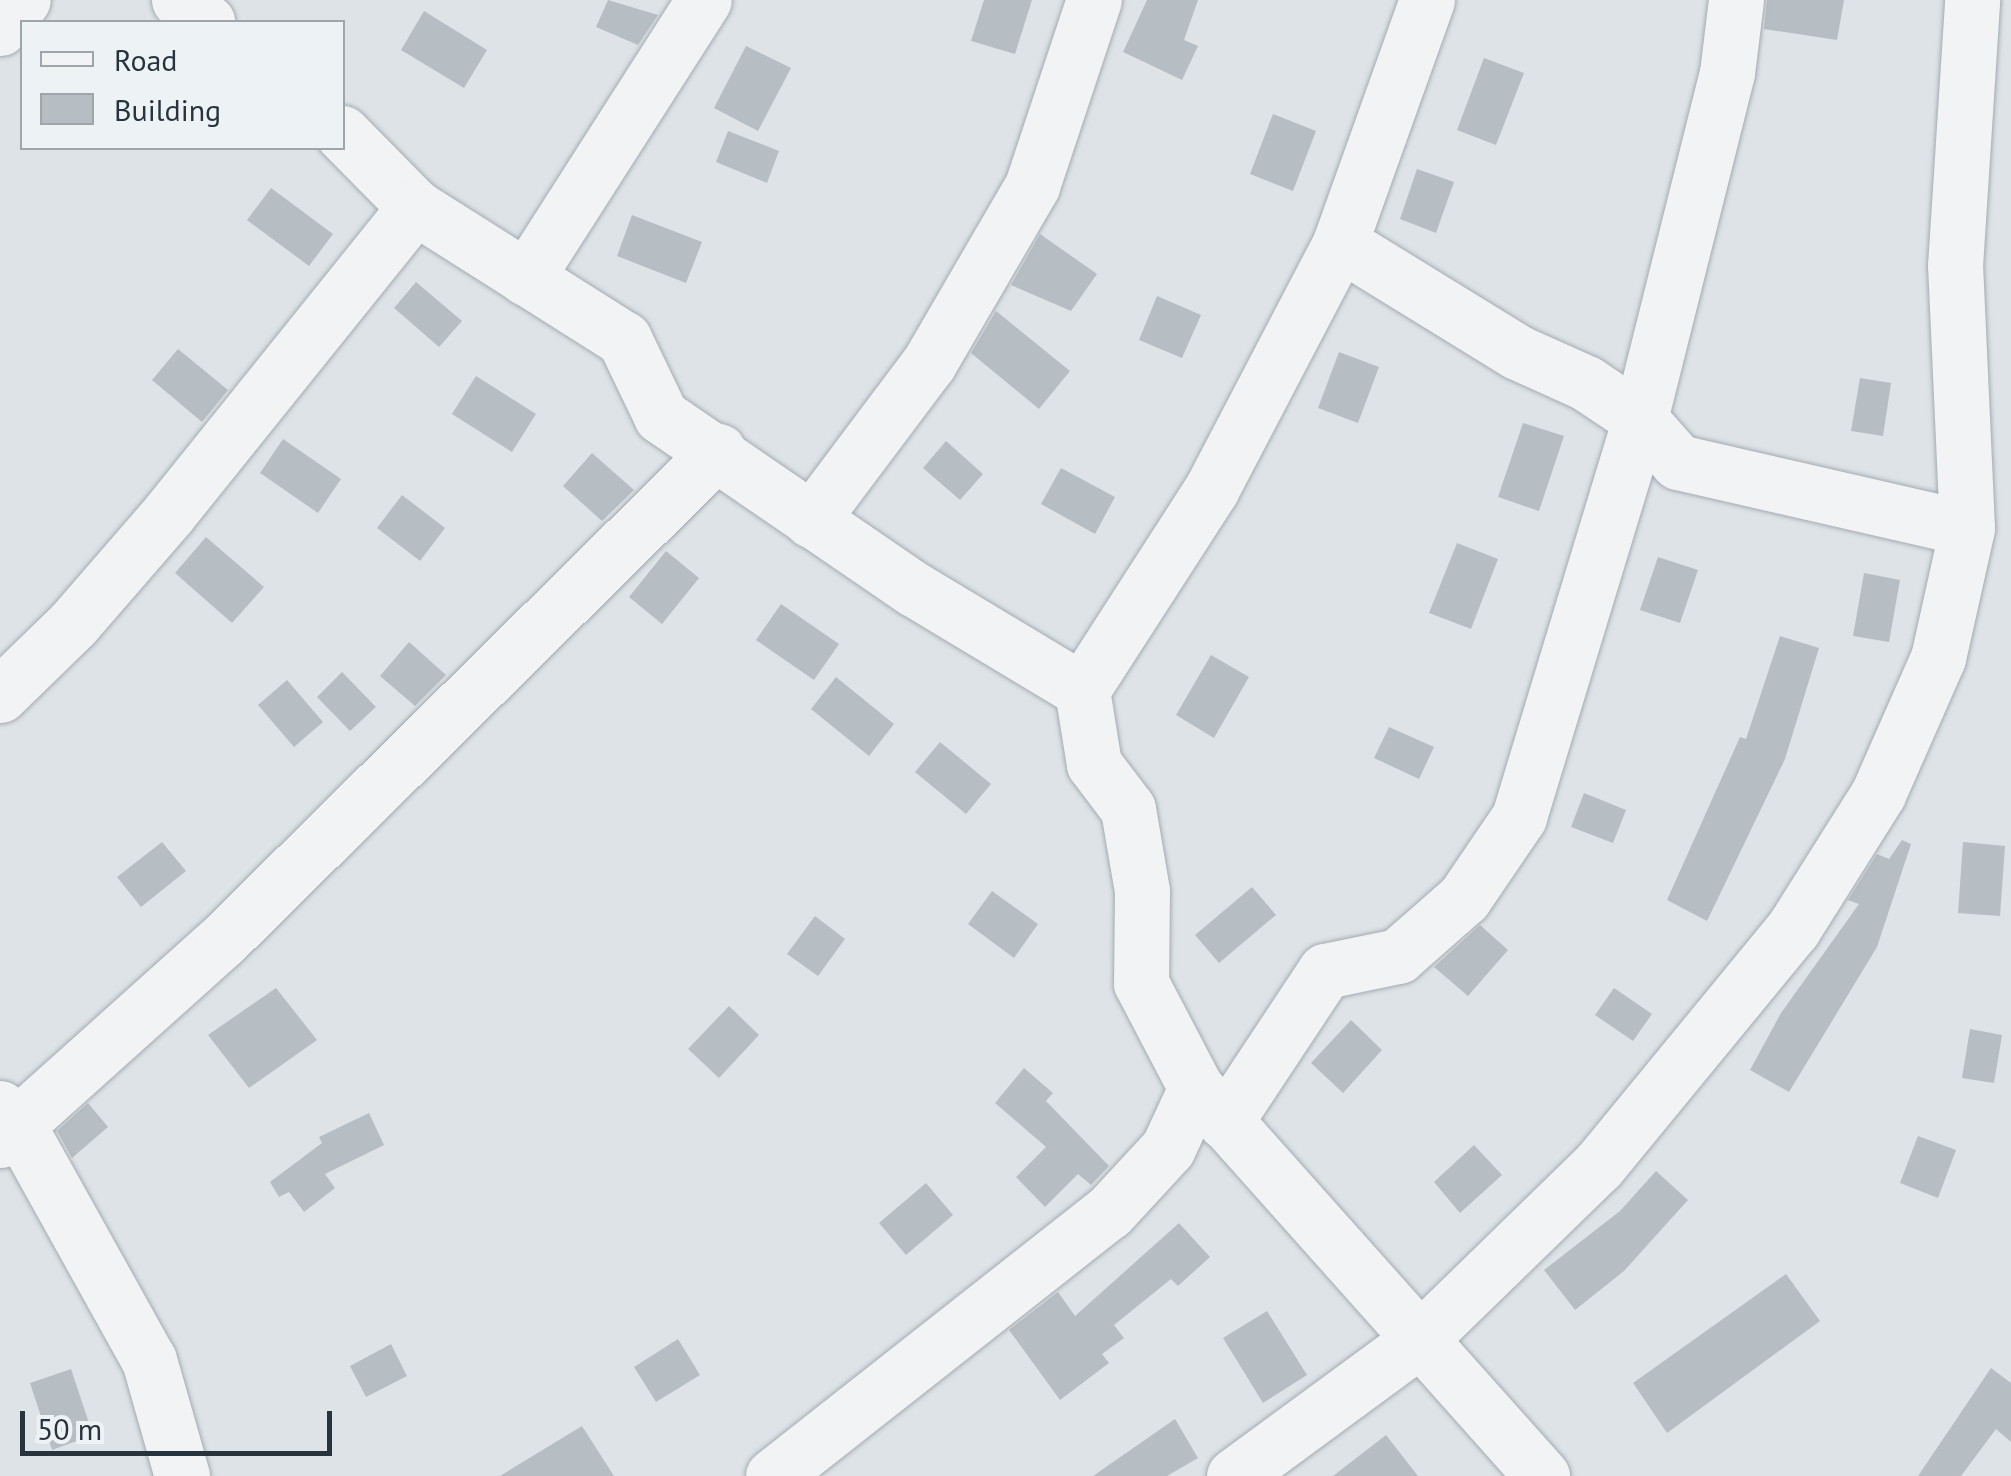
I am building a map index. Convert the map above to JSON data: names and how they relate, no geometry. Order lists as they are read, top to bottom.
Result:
{
  "legend": ["Road", "Building"],
  "scale_bar": "50 m"
}
